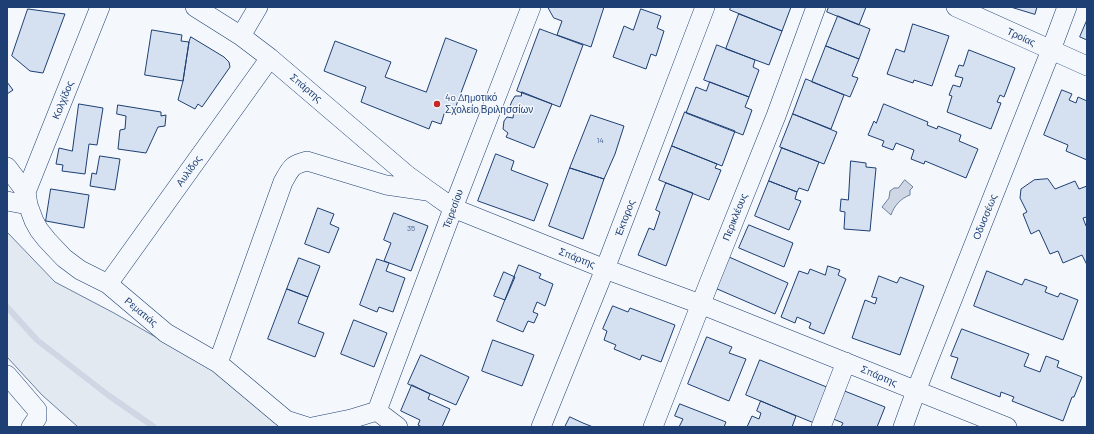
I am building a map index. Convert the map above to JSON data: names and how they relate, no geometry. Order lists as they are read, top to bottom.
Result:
{
  "streets": {
    "street": [
      "Τροίας",
      "Σπάρτης",
      "Κολχίδος",
      "Αυλίδος",
      "Τειρεσίου",
      "Περικλέους",
      "Οδυσσέως",
      "Έκτορος",
      "Ρεματιάς"
    ]
  },
  "crossings": [
    ["Τροίας", "Οδυσσέως"],
    ["Σπάρτης", "Αυλίδος"],
    ["Σπάρτης", "Τειρεσίου"],
    ["Σπάρτης", "Περικλέους"],
    ["Σπάρτης", "Οδυσσέως"],
    ["Σπάρτης", "Έκτορος"],
    ["Κολχίδος", "Ρεματιάς"],
    ["Αυλίδος", "Ρεματιάς"]
  ],
  "places": ["4o Δημοτικό Σχολείο Βριλησσίων"],
  "house_numbers": ["14", "35"]
}
